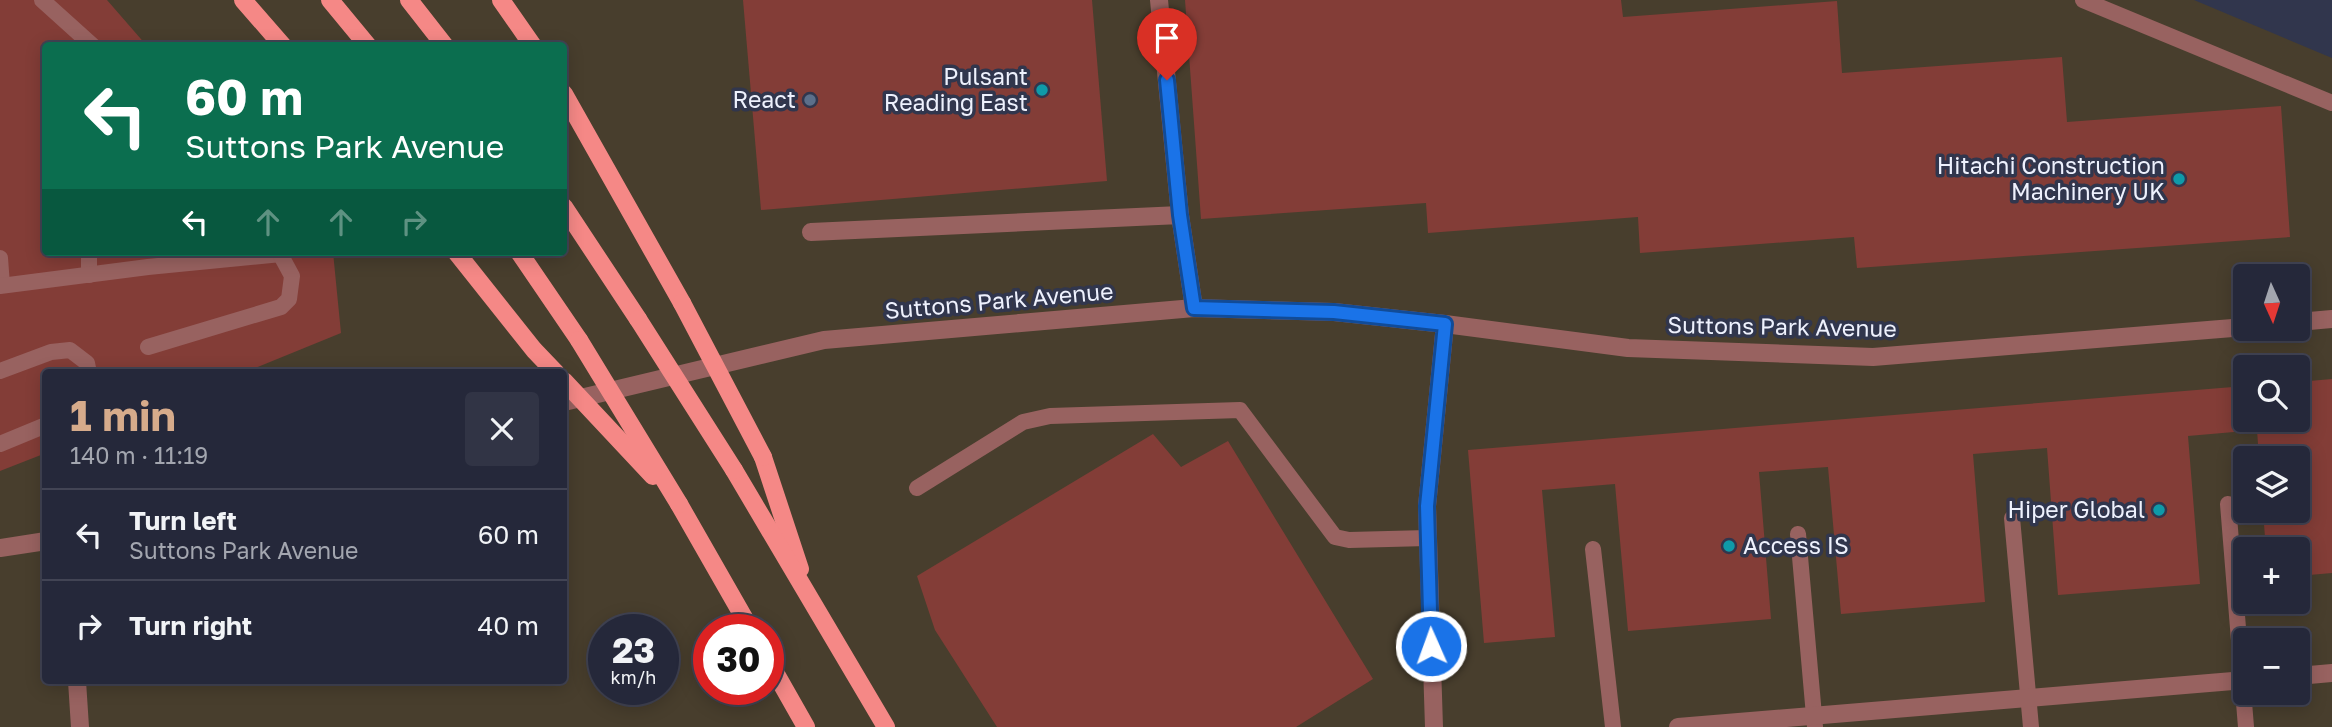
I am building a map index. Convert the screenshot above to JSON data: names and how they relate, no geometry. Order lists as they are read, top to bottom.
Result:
{
  "streets": {
    "street": ["Suttons Park Avenue"]
  },
  "places": [
    "Pulsant Reading East",
    "React",
    "Hitachi Construction Machinery UK",
    "Hiper Global",
    "Access IS"
  ],
  "north": "bottom",
  "page": {
    "turn": ["60 m", "Suttons Park Avenue"],
    "map_buttons": ["+", "−"],
    "heading": ["1 min", "140 m · 11:19"],
    "list": [
      {
        "name": "Turn left",
        "note": "Suttons Park Avenue",
        "value": "60 m"
      },
      {
        "name": "Turn right",
        "value": "40 m"
      }
    ],
    "speed": "23 km/h",
    "limit": "30"
  }
}
